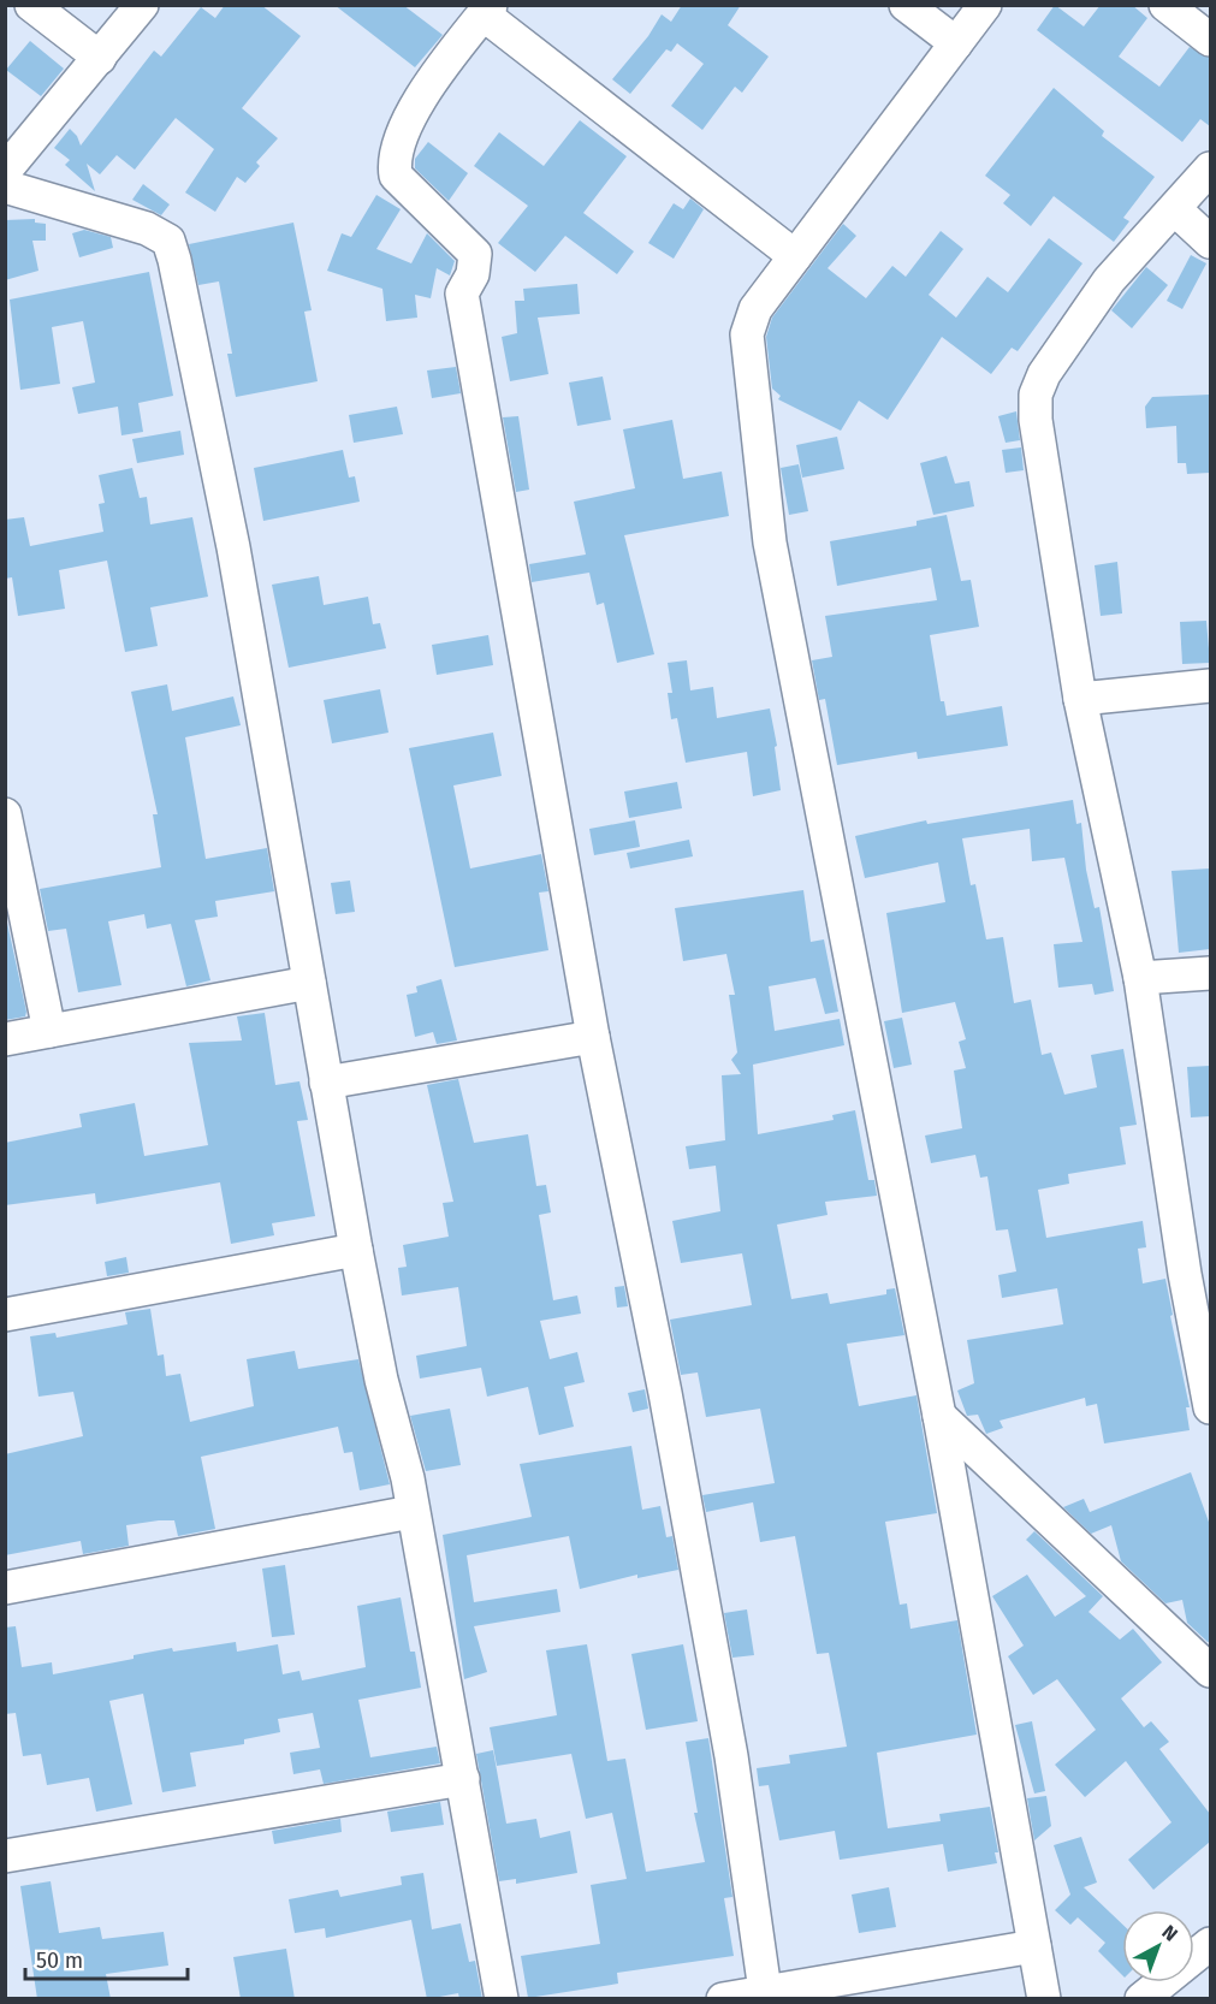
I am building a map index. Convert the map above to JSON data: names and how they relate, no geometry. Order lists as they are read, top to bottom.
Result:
{
  "scale_bar": "50 m",
  "north": "top right"
}
